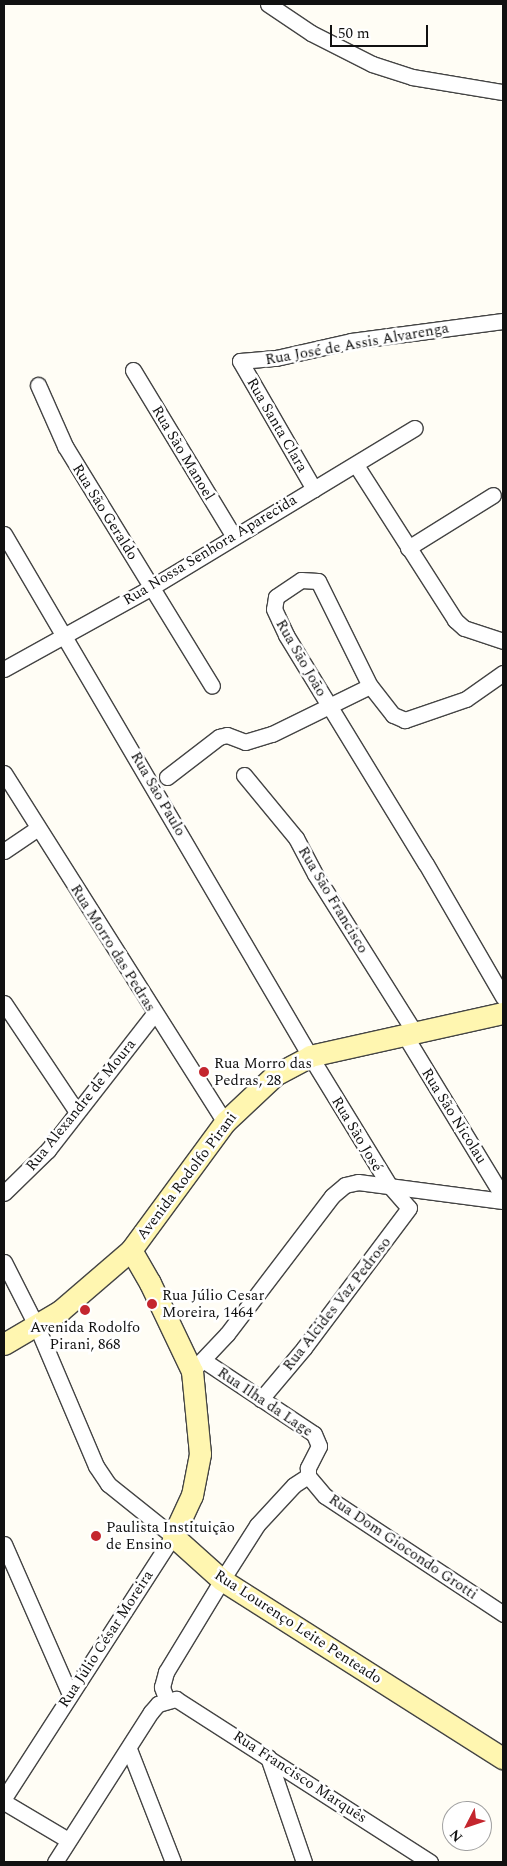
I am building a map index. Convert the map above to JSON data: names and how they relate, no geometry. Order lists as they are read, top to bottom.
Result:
{
  "streets": {
    "main road": ["Avenida Rodolfo Pirani", "Rua Lourenço Leite Penteado", "Rua Júlio César Moreira"],
    "street": [
      "Rua José de Assis Alvarenga",
      "Rua Santa Clara",
      "Rua São Manoel",
      "Rua São Geraldo",
      "Rua Nossa Senhora Aparecida",
      "Rua São João",
      "Rua São Paulo",
      "Rua São Francisco",
      "Rua Morro das Pedras",
      "Rua Alexandre de Moura",
      "Rua São Nicolau",
      "Rua São José",
      "Rua Alcides Vaz Pedroso",
      "Rua Ilha da Lage",
      "Rua Dom Giocondo Grotti",
      "Rua Francisco Marquês"
    ]
  },
  "crossings": [
    ["Rua José de Assis Alvarenga", "Rua Santa Clara"],
    ["Rua Santa Clara", "Rua Nossa Senhora Aparecida"],
    ["Rua São Manoel", "Rua Nossa Senhora Aparecida"],
    ["Rua São Geraldo", "Rua Nossa Senhora Aparecida"],
    ["Rua Nossa Senhora Aparecida", "Rua São Paulo"],
    ["Rua São João", "Avenida Rodolfo Pirani"],
    ["Rua São Paulo", "Rua São José"],
    ["Rua São Paulo", "Avenida Rodolfo Pirani"],
    ["Rua São Francisco", "Rua São Nicolau"],
    ["Rua São Francisco", "Avenida Rodolfo Pirani"],
    ["Rua Morro das Pedras", "Rua Alexandre de Moura"],
    ["Rua Morro das Pedras", "Avenida Rodolfo Pirani"],
    ["Rua São Nicolau", "Avenida Rodolfo Pirani"],
    ["Rua São José", "Avenida Rodolfo Pirani"],
    ["Rua São José", "Rua Alcides Vaz Pedroso"],
    ["Avenida Rodolfo Pirani", "Rua Lourenço Leite Penteado"],
    ["Avenida Rodolfo Pirani", "Rua Júlio César Moreira"],
    ["Rua Alcides Vaz Pedroso", "Rua Ilha da Lage"],
    ["Rua Ilha da Lage", "Rua Dom Giocondo Grotti"],
    ["Rua Ilha da Lage", "Rua Júlio César Moreira"],
    ["Rua Lourenço Leite Penteado", "Rua Júlio César Moreira"]
  ],
  "places": [
    "Rua Morro das Pedras, 28",
    "Rua Júlio Cesar Moreira, 1464",
    "Avenida Rodolfo Pirani, 868",
    "Paulista Instituição de Ensino"
  ],
  "scale_bar": "50 m",
  "north": "bottom left"
}
